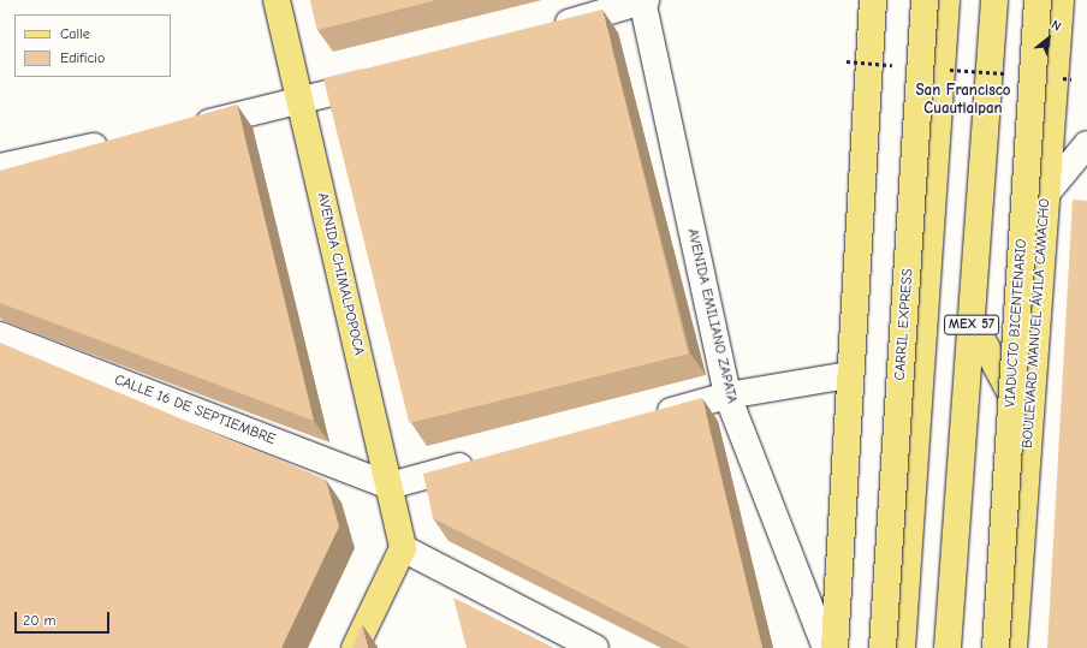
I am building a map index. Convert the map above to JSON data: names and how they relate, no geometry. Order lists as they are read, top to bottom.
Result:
{
  "streets": {
    "main road": [
      "AVENIDA CHIMALPOPOCA",
      "VIADUCTO BICENTENARIO",
      "BOULEVARD MANUEL ÁVILA CAMACHO",
      "CARRIL EXPRESS",
      "MEX 57"
    ],
    "street": ["AVENIDA EMILIANO ZAPATA", "CALLE 16 DE SEPTIEMBRE"]
  },
  "crossings": [
    ["AVENIDA CHIMALPOPOCA", "CALLE 16 DE SEPTIEMBRE"]
  ],
  "districts": ["San Francisco Cuautlalpan"],
  "legend": ["Calle", "Edificio"],
  "scale_bar": "20 m",
  "north": "top right"
}
